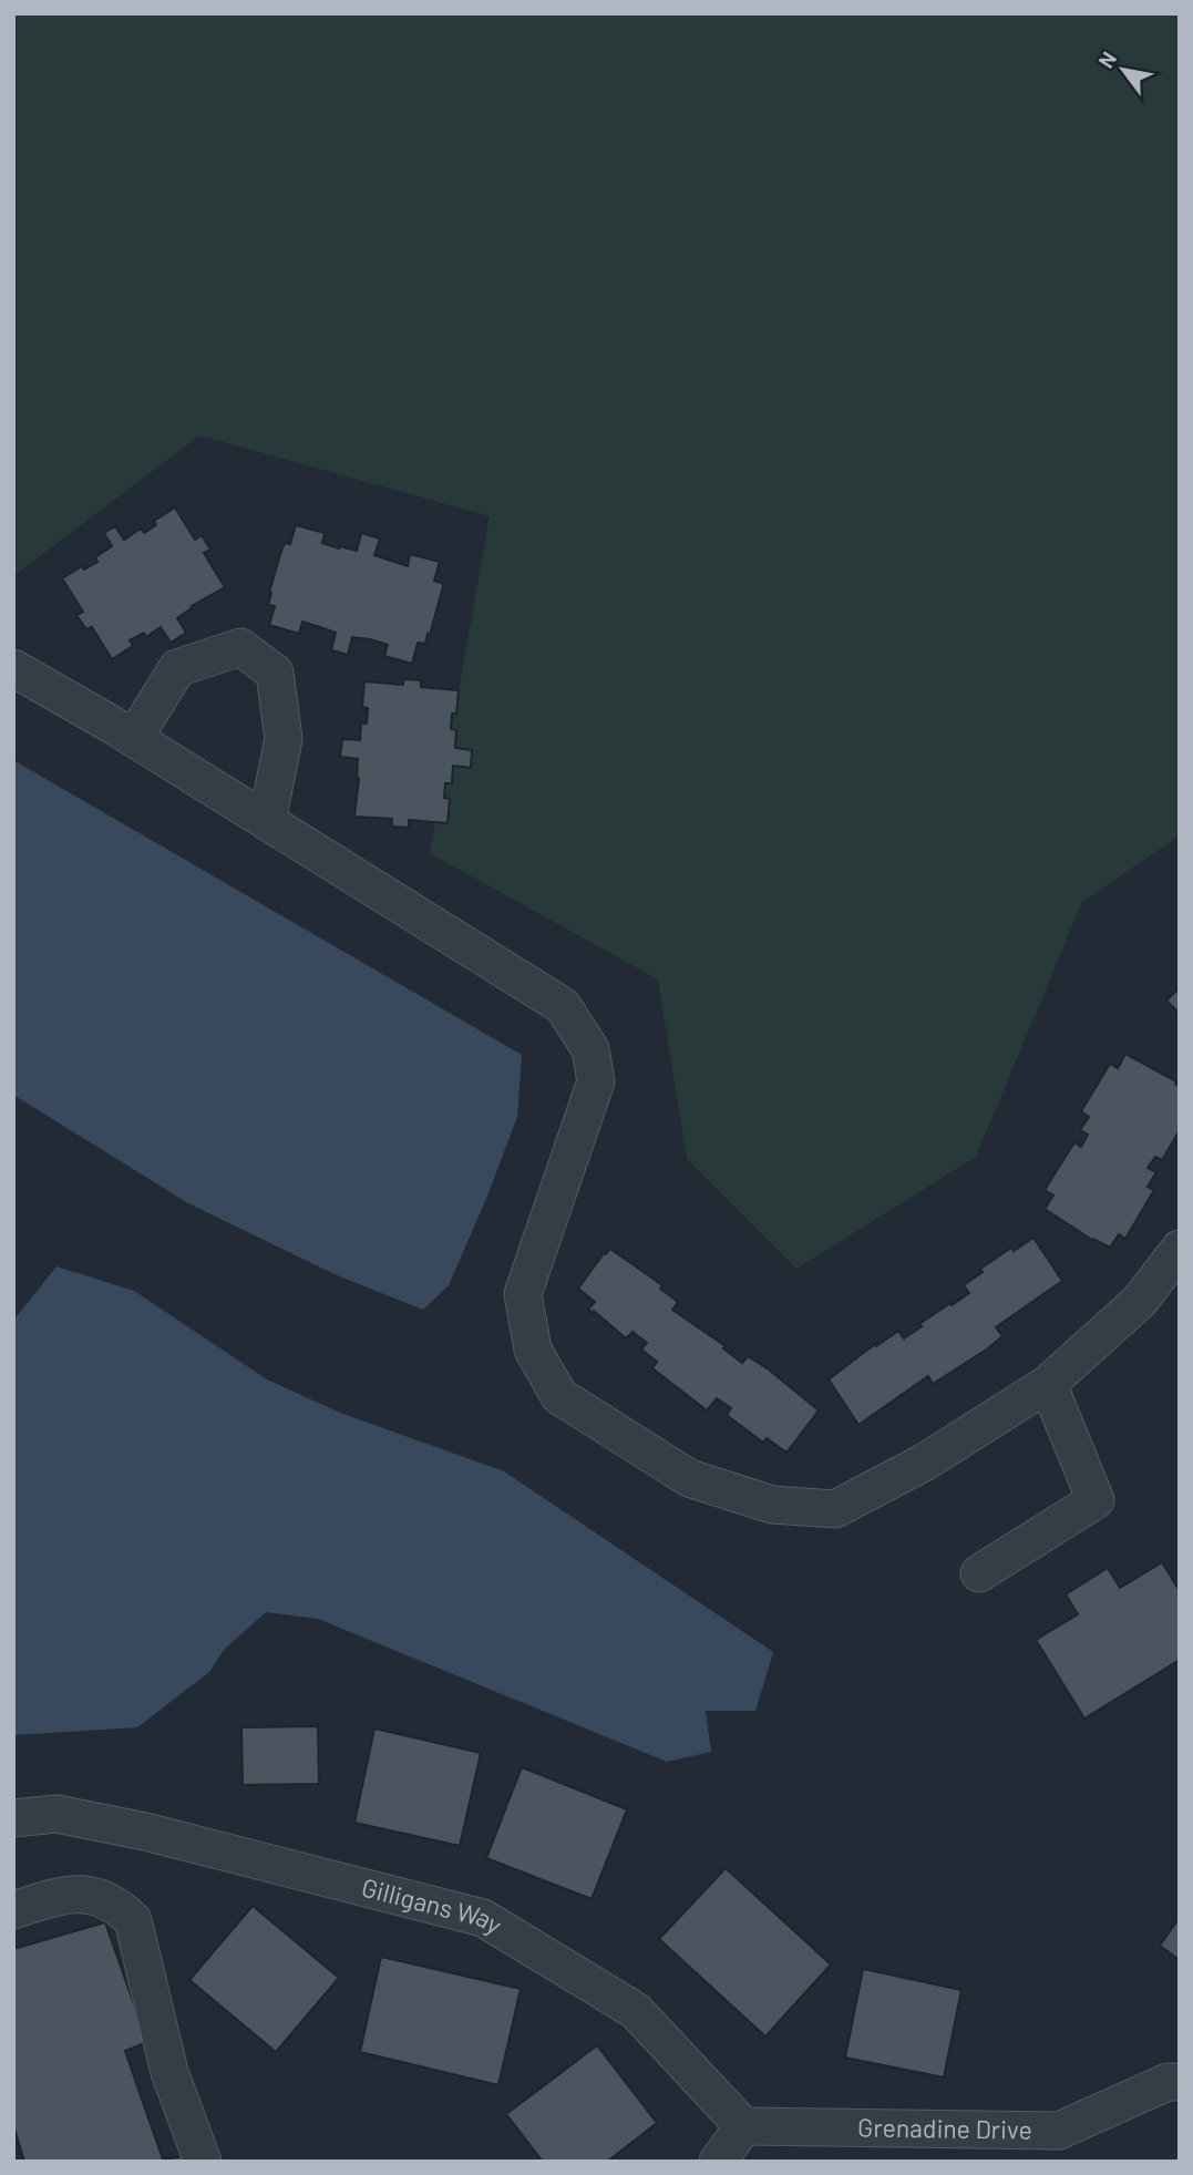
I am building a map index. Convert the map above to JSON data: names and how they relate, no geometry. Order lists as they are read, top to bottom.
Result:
{
  "streets": {
    "street": ["Gilligans Way", "Grenadine Drive"]
  },
  "crossings": [
    ["Gilligans Way", "Grenadine Drive"]
  ],
  "north": "top left"
}
